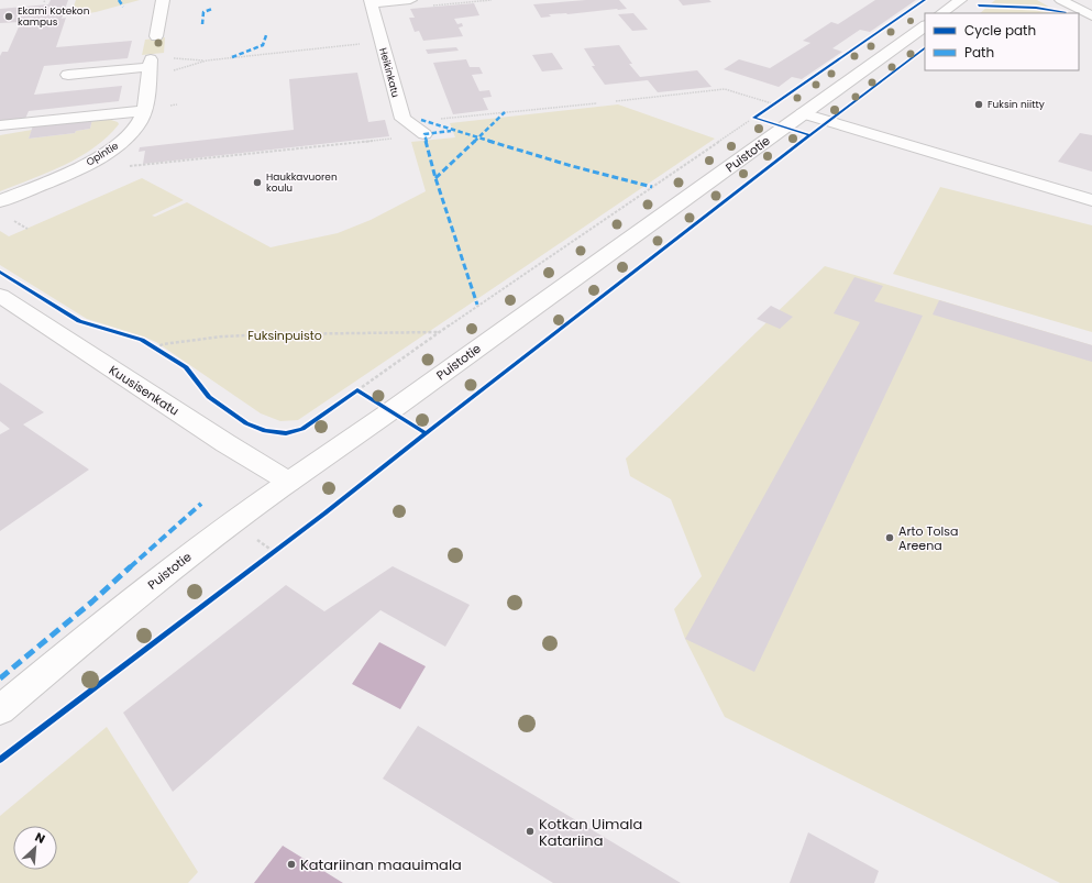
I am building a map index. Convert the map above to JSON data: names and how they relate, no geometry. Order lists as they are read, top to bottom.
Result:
{
  "streets": {
    "main road": [
      "Heikinkatu",
      "Opintie",
      "Puistotie",
      "Kuusisenkatu"
    ]
  },
  "crossings": [
    ["Puistotie", "Kuusisenkatu"]
  ],
  "parks": ["Fuksinpuisto"],
  "places": [
    "Ekami Kotekon kampus",
    "Fuksin niitty",
    "Haukkavuoren koulu",
    "Arto Tolsa Areena",
    "Kotkan Uimala Katariina",
    "Katariinan maauimala"
  ],
  "legend": ["Cycle path", "Path"],
  "north": "top right"
}
